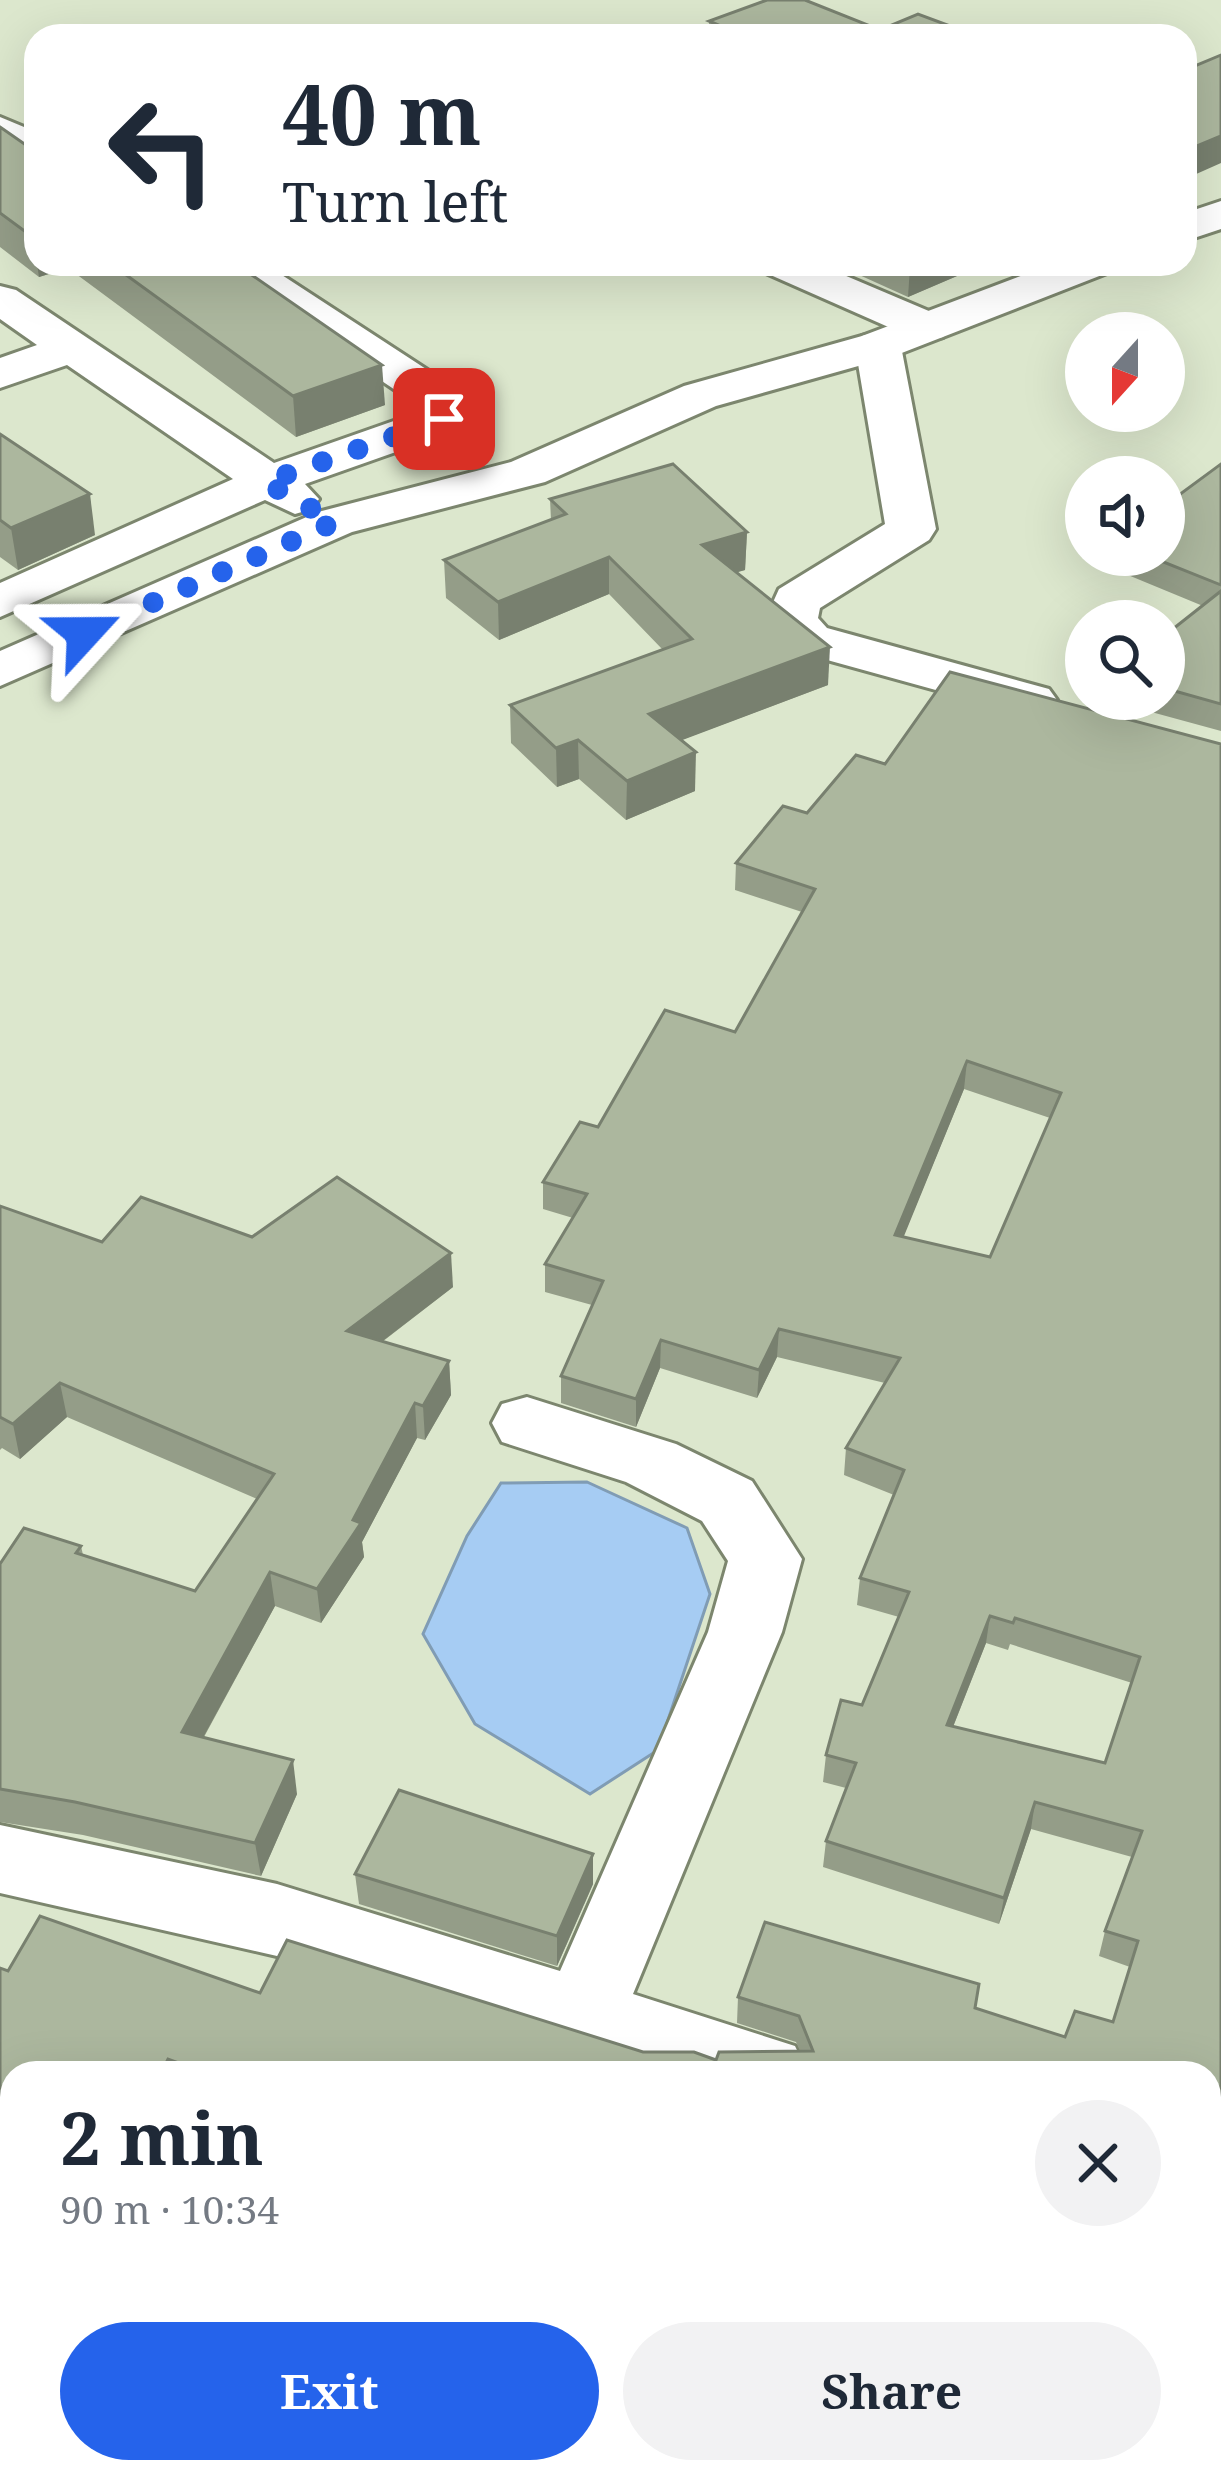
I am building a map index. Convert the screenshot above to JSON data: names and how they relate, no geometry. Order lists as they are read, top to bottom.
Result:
{
  "north": "bottom",
  "page": {
    "turn": ["40 m", "Turn left"],
    "heading": ["2 min", "90 m · 10:34"],
    "buttons": ["Exit", "Share"]
  }
}
